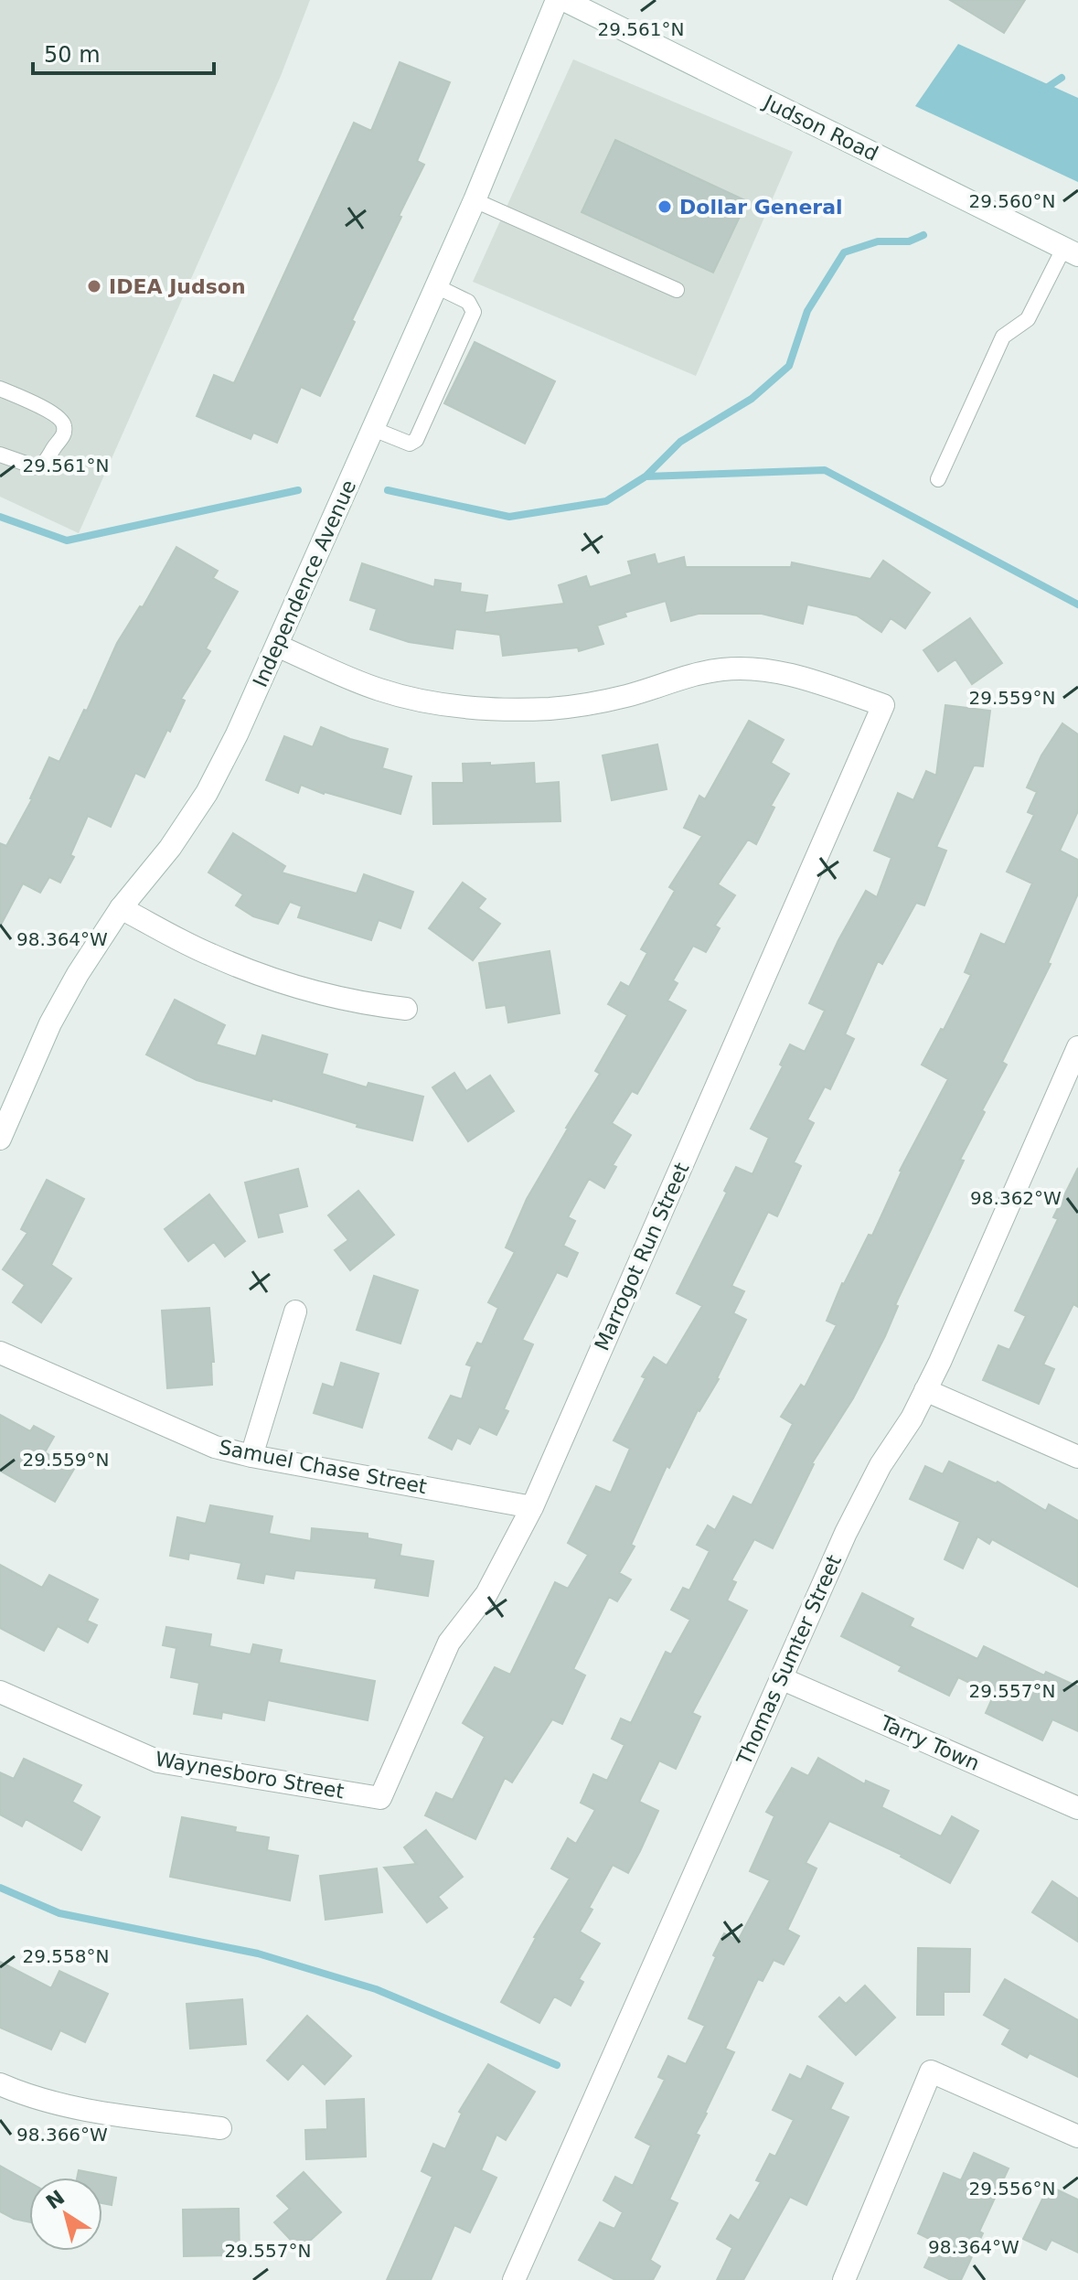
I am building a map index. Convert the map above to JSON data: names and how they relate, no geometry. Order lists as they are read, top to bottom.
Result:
{
  "streets": {
    "street": [
      "Judson Road",
      "Independence Avenue",
      "Marrogot Run Street",
      "Samuel Chase Street",
      "Thomas Sumter Street",
      "Tarry Town",
      "Waynesboro Street"
    ]
  },
  "crossings": [
    ["Independence Avenue", "Marrogot Run Street"],
    ["Marrogot Run Street", "Samuel Chase Street"],
    ["Marrogot Run Street", "Waynesboro Street"],
    ["Thomas Sumter Street", "Tarry Town"]
  ],
  "places": ["Dollar General", "IDEA Judson"],
  "scale_bar": "50 m",
  "north": "top left",
  "coordinates": [
    "29.561°N",
    "29.560°N",
    "29.559°N",
    "98.364°W",
    "98.362°W",
    "29.557°N",
    "29.558°N",
    "98.366°W",
    "29.556°N"
  ]
}
